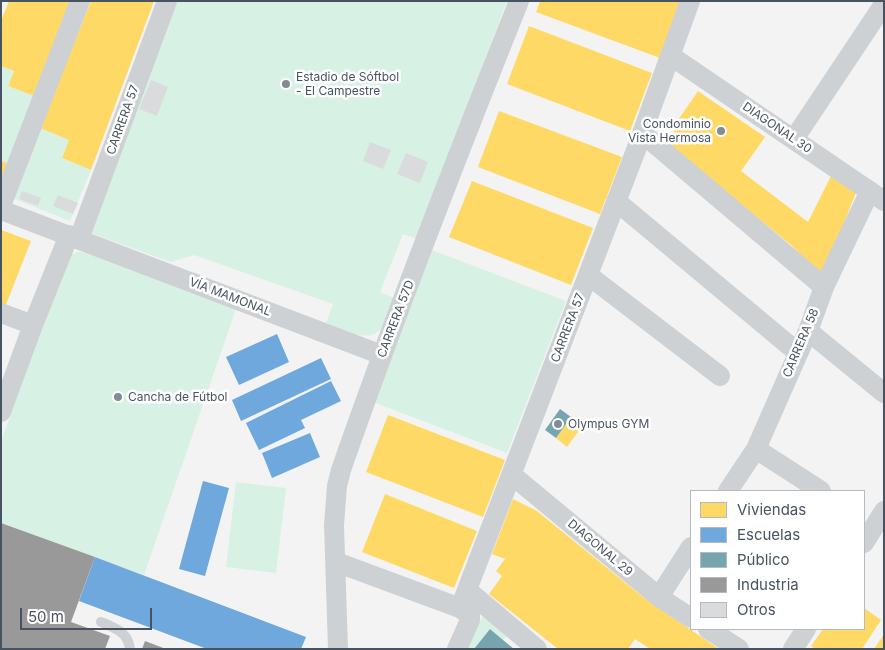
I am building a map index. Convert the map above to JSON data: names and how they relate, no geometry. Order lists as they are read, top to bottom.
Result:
{
  "streets": {
    "street": [
      "CARRERA 57",
      "DIAGONAL 30",
      "VÍA MAMONAL",
      "CARRERA 57D",
      "CARRERA 58",
      "DIAGONAL 29"
    ]
  },
  "crossings": [
    ["CARRERA 57", "DIAGONAL 30"],
    ["CARRERA 57", "VÍA MAMONAL"],
    ["CARRERA 57", "DIAGONAL 29"],
    ["DIAGONAL 30", "CARRERA 58"],
    ["VÍA MAMONAL", "CARRERA 57D"]
  ],
  "places": [
    "Estadio de Sóftbol - El Campestre",
    "Condominio Vista Hermosa",
    "Cancha de Fútbol",
    "Olympus GYM"
  ],
  "legend": [
    "Viviendas",
    "Escuelas",
    "Público",
    "Industria",
    "Otros"
  ],
  "scale_bar": "50 m"
}
